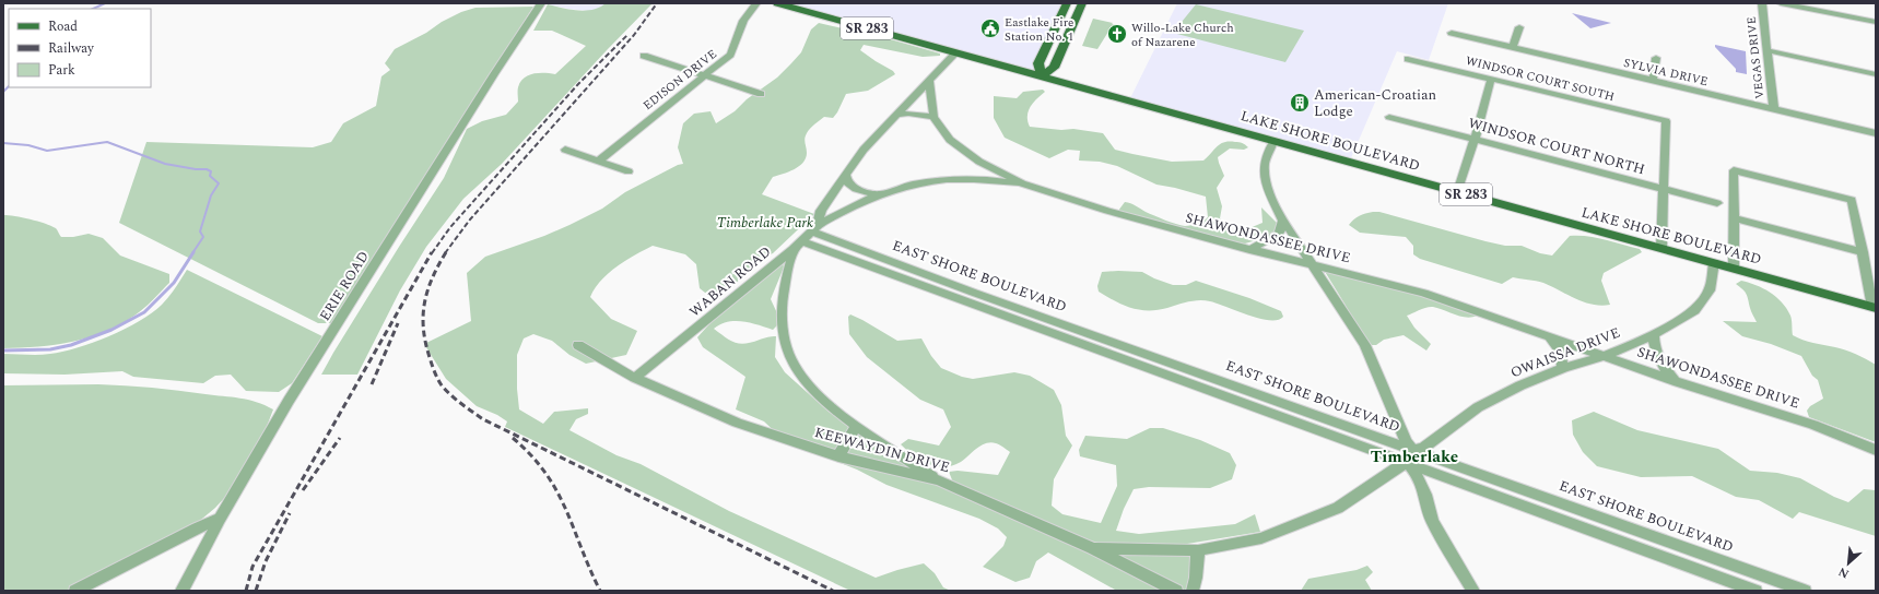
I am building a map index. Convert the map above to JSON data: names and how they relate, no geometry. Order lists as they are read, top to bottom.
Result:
{
  "streets": {
    "main road": ["SR 283", "LAKE SHORE BOULEVARD"],
    "street": [
      "VEGAS DRIVE",
      "SYLVIA DRIVE",
      "WINDSOR COURT SOUTH",
      "EDISON DRIVE",
      "WINDSOR COURT NORTH",
      "SHAWONDASSEE DRIVE",
      "EAST SHORE BOULEVARD",
      "WABAN ROAD",
      "ERIE ROAD",
      "OWAISSA DRIVE",
      "KEEWAYDIN DRIVE"
    ]
  },
  "crossings": [
    ["VEGAS DRIVE", "SYLVIA DRIVE"],
    ["WINDSOR COURT SOUTH", "WINDSOR COURT NORTH"],
    ["LAKE SHORE BOULEVARD", "WABAN ROAD"],
    ["LAKE SHORE BOULEVARD", "OWAISSA DRIVE"],
    ["SHAWONDASSEE DRIVE", "WABAN ROAD"],
    ["SHAWONDASSEE DRIVE", "OWAISSA DRIVE"],
    ["EAST SHORE BOULEVARD", "WABAN ROAD"],
    ["EAST SHORE BOULEVARD", "OWAISSA DRIVE"],
    ["WABAN ROAD", "KEEWAYDIN DRIVE"]
  ],
  "districts": ["Timberlake"],
  "parks": ["Timberlake Park"],
  "places": {
    "public building": ["Eastlake Fire Station No. 1"],
    "church": ["Willo-Lake Church of Nazarene"],
    "building": ["American-Croatian Lodge"]
  },
  "legend": ["Road", "Railway", "Park"],
  "north": "bottom left"
}
